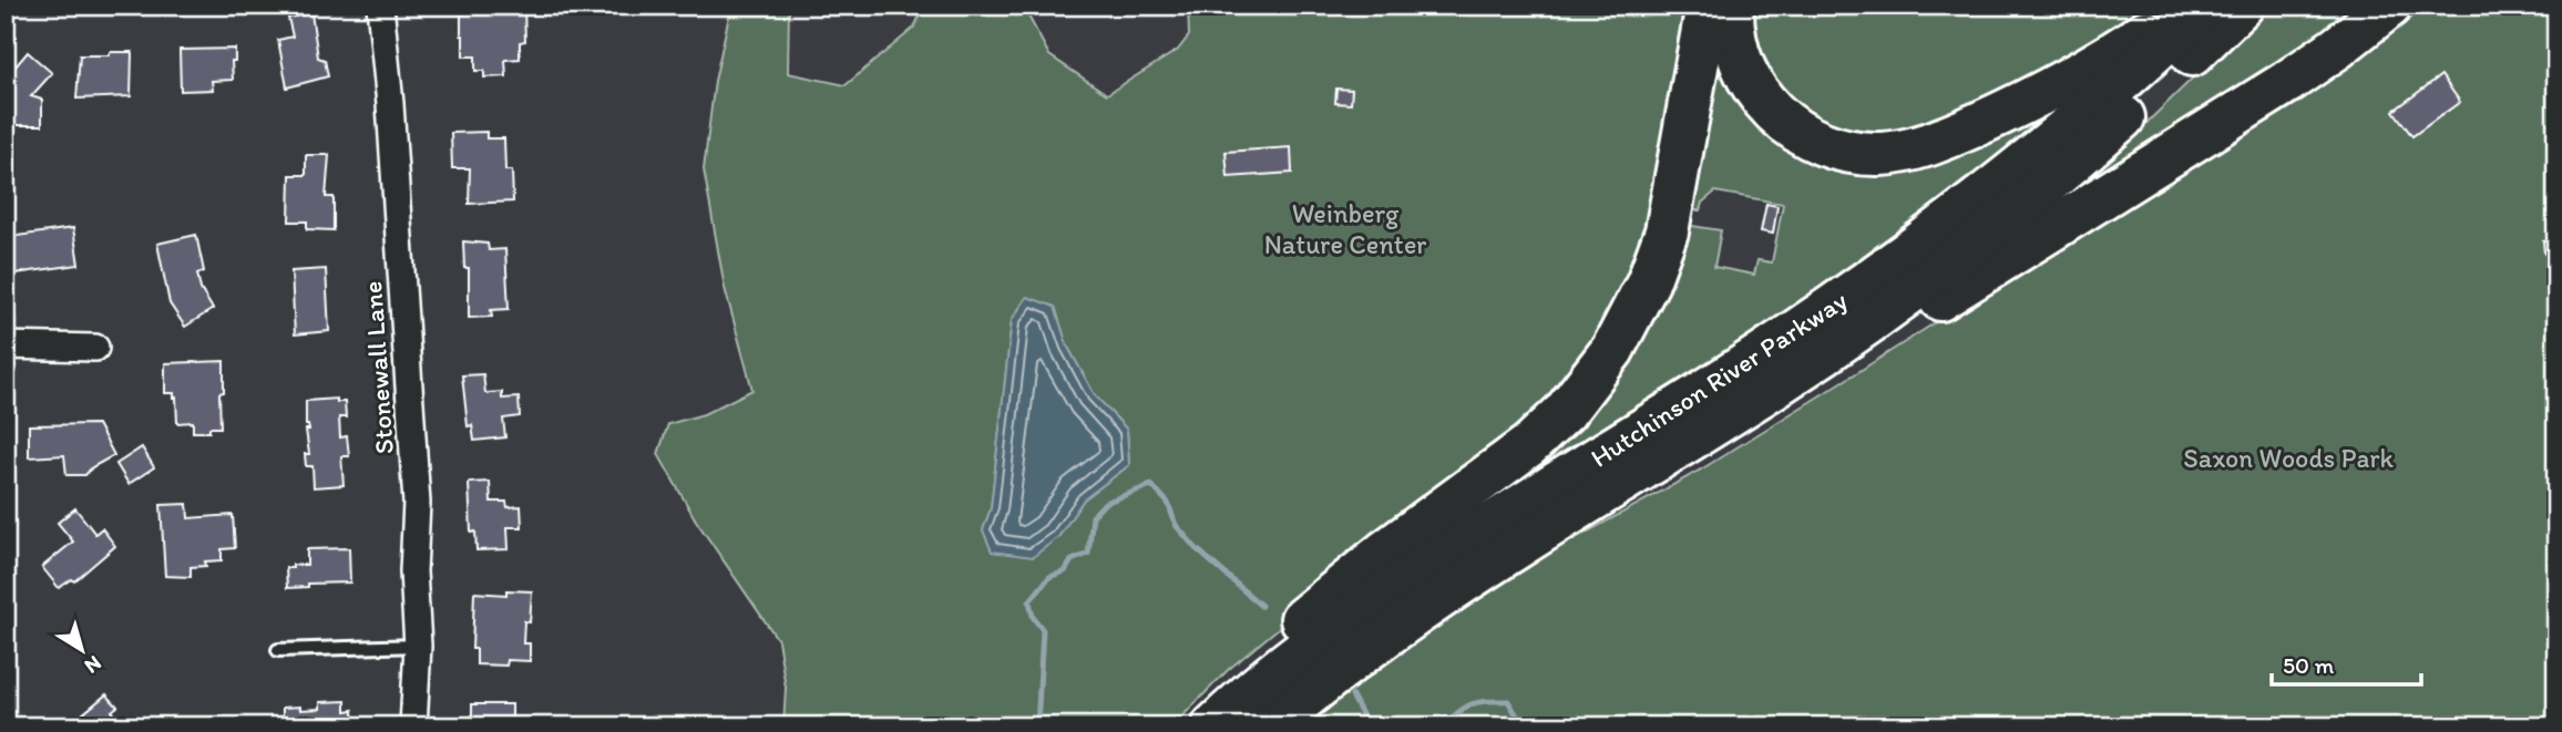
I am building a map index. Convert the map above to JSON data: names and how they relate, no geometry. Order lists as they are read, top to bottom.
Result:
{
  "streets": {
    "highway": ["Hutchinson River Parkway"],
    "street": ["Stonewall Lane"]
  },
  "parks": ["Weinberg Nature Center", "Saxon Woods Park"],
  "scale_bar": "50 m",
  "north": "bottom right"
}
